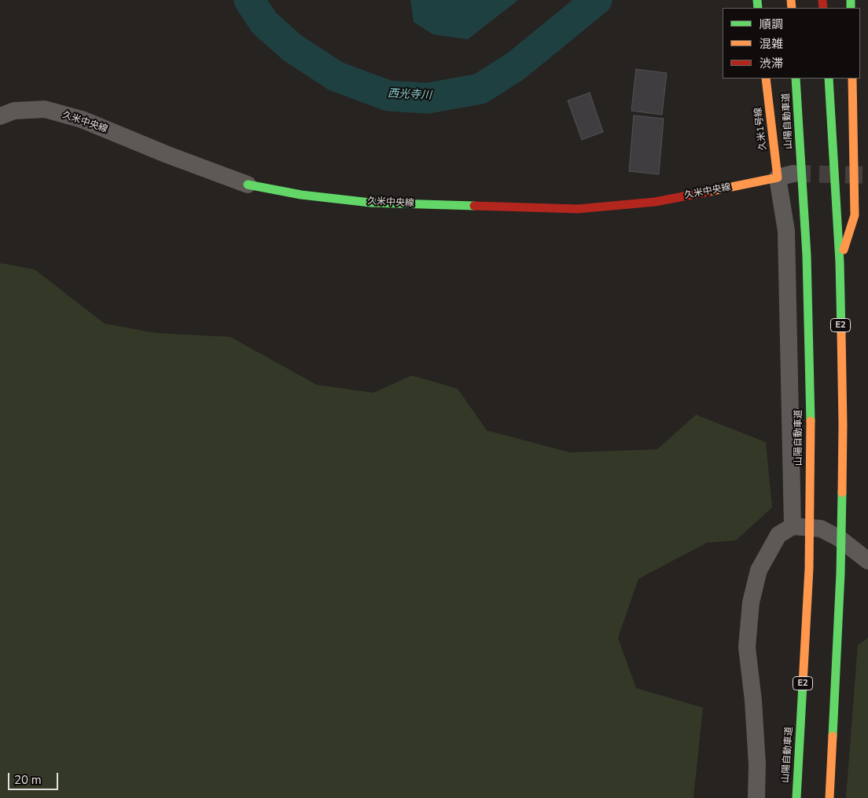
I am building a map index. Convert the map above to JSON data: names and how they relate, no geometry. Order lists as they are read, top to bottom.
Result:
{
  "streets": {
    "main road": [
      "山陽自動車道",
      "久米中央線",
      "久米1号線",
      "E2"
    ]
  },
  "crossings": [
    ["久米中央線", "久米1号線"]
  ],
  "water": ["西光寺川"],
  "legend": ["順調", "混雑", "渋滞"],
  "scale_bar": "20 m"
}
